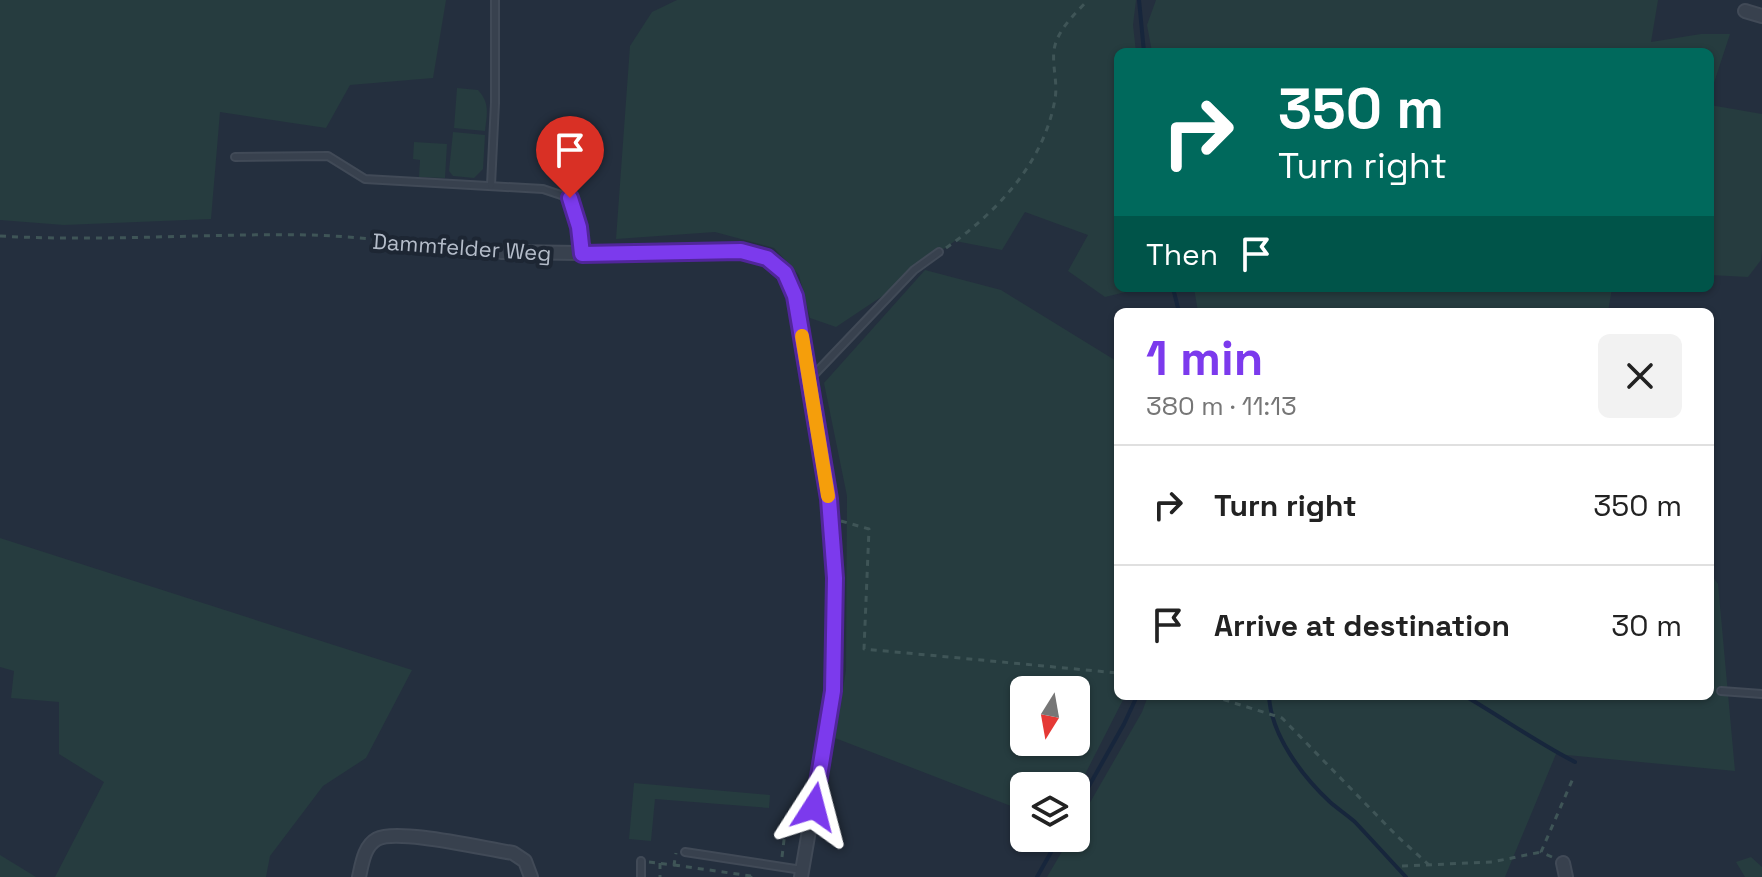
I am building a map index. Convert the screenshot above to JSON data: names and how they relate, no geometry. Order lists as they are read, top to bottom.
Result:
{
  "streets": {
    "street": ["Dammfelder Weg"]
  },
  "north": "bottom",
  "page": {
    "turn": ["350 m", "Turn right"],
    "then": "Then",
    "heading": ["1 min", "380 m · 11:13"],
    "list": [
      {
        "name": "Turn right",
        "value": "350 m"
      },
      {
        "name": "Arrive at destination",
        "value": "30 m"
      }
    ]
  }
}
